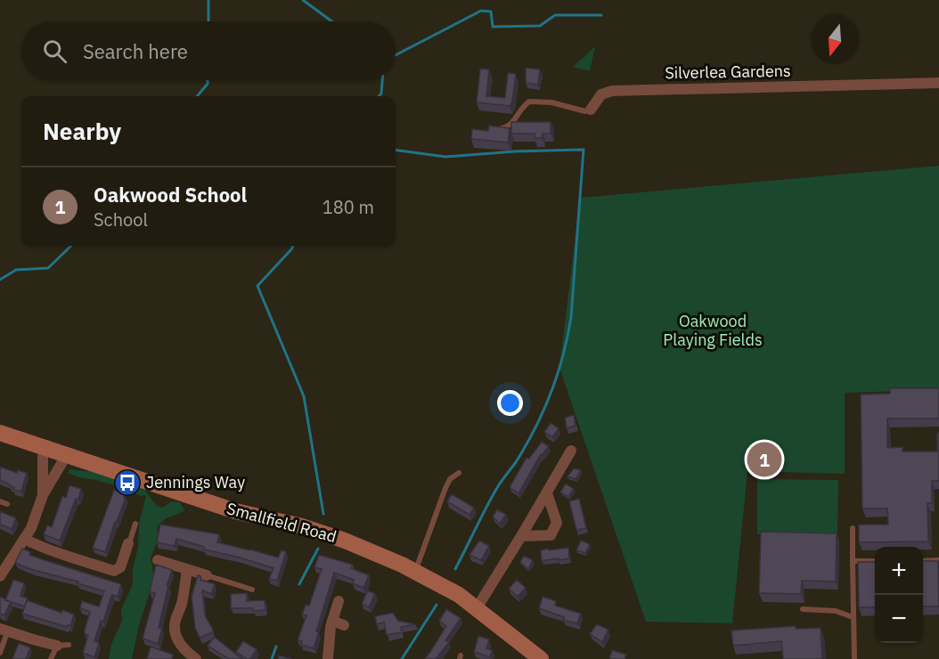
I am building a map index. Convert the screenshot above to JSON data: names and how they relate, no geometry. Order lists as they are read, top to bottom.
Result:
{
  "streets": {
    "street": ["Silverlea Gardens", "Smallfield Road"]
  },
  "parks": ["Oakwood Playing Fields"],
  "places": {
    "bus stop": ["Jennings Way"]
  },
  "north": "bottom",
  "page": {
    "search": "Search here",
    "heading": "Nearby",
    "list": [
      {
        "mark": "1",
        "name": "Oakwood School",
        "note": "School",
        "value": "180 m"
      }
    ],
    "pins": "1",
    "map_buttons": ["+", "−"]
  }
}
